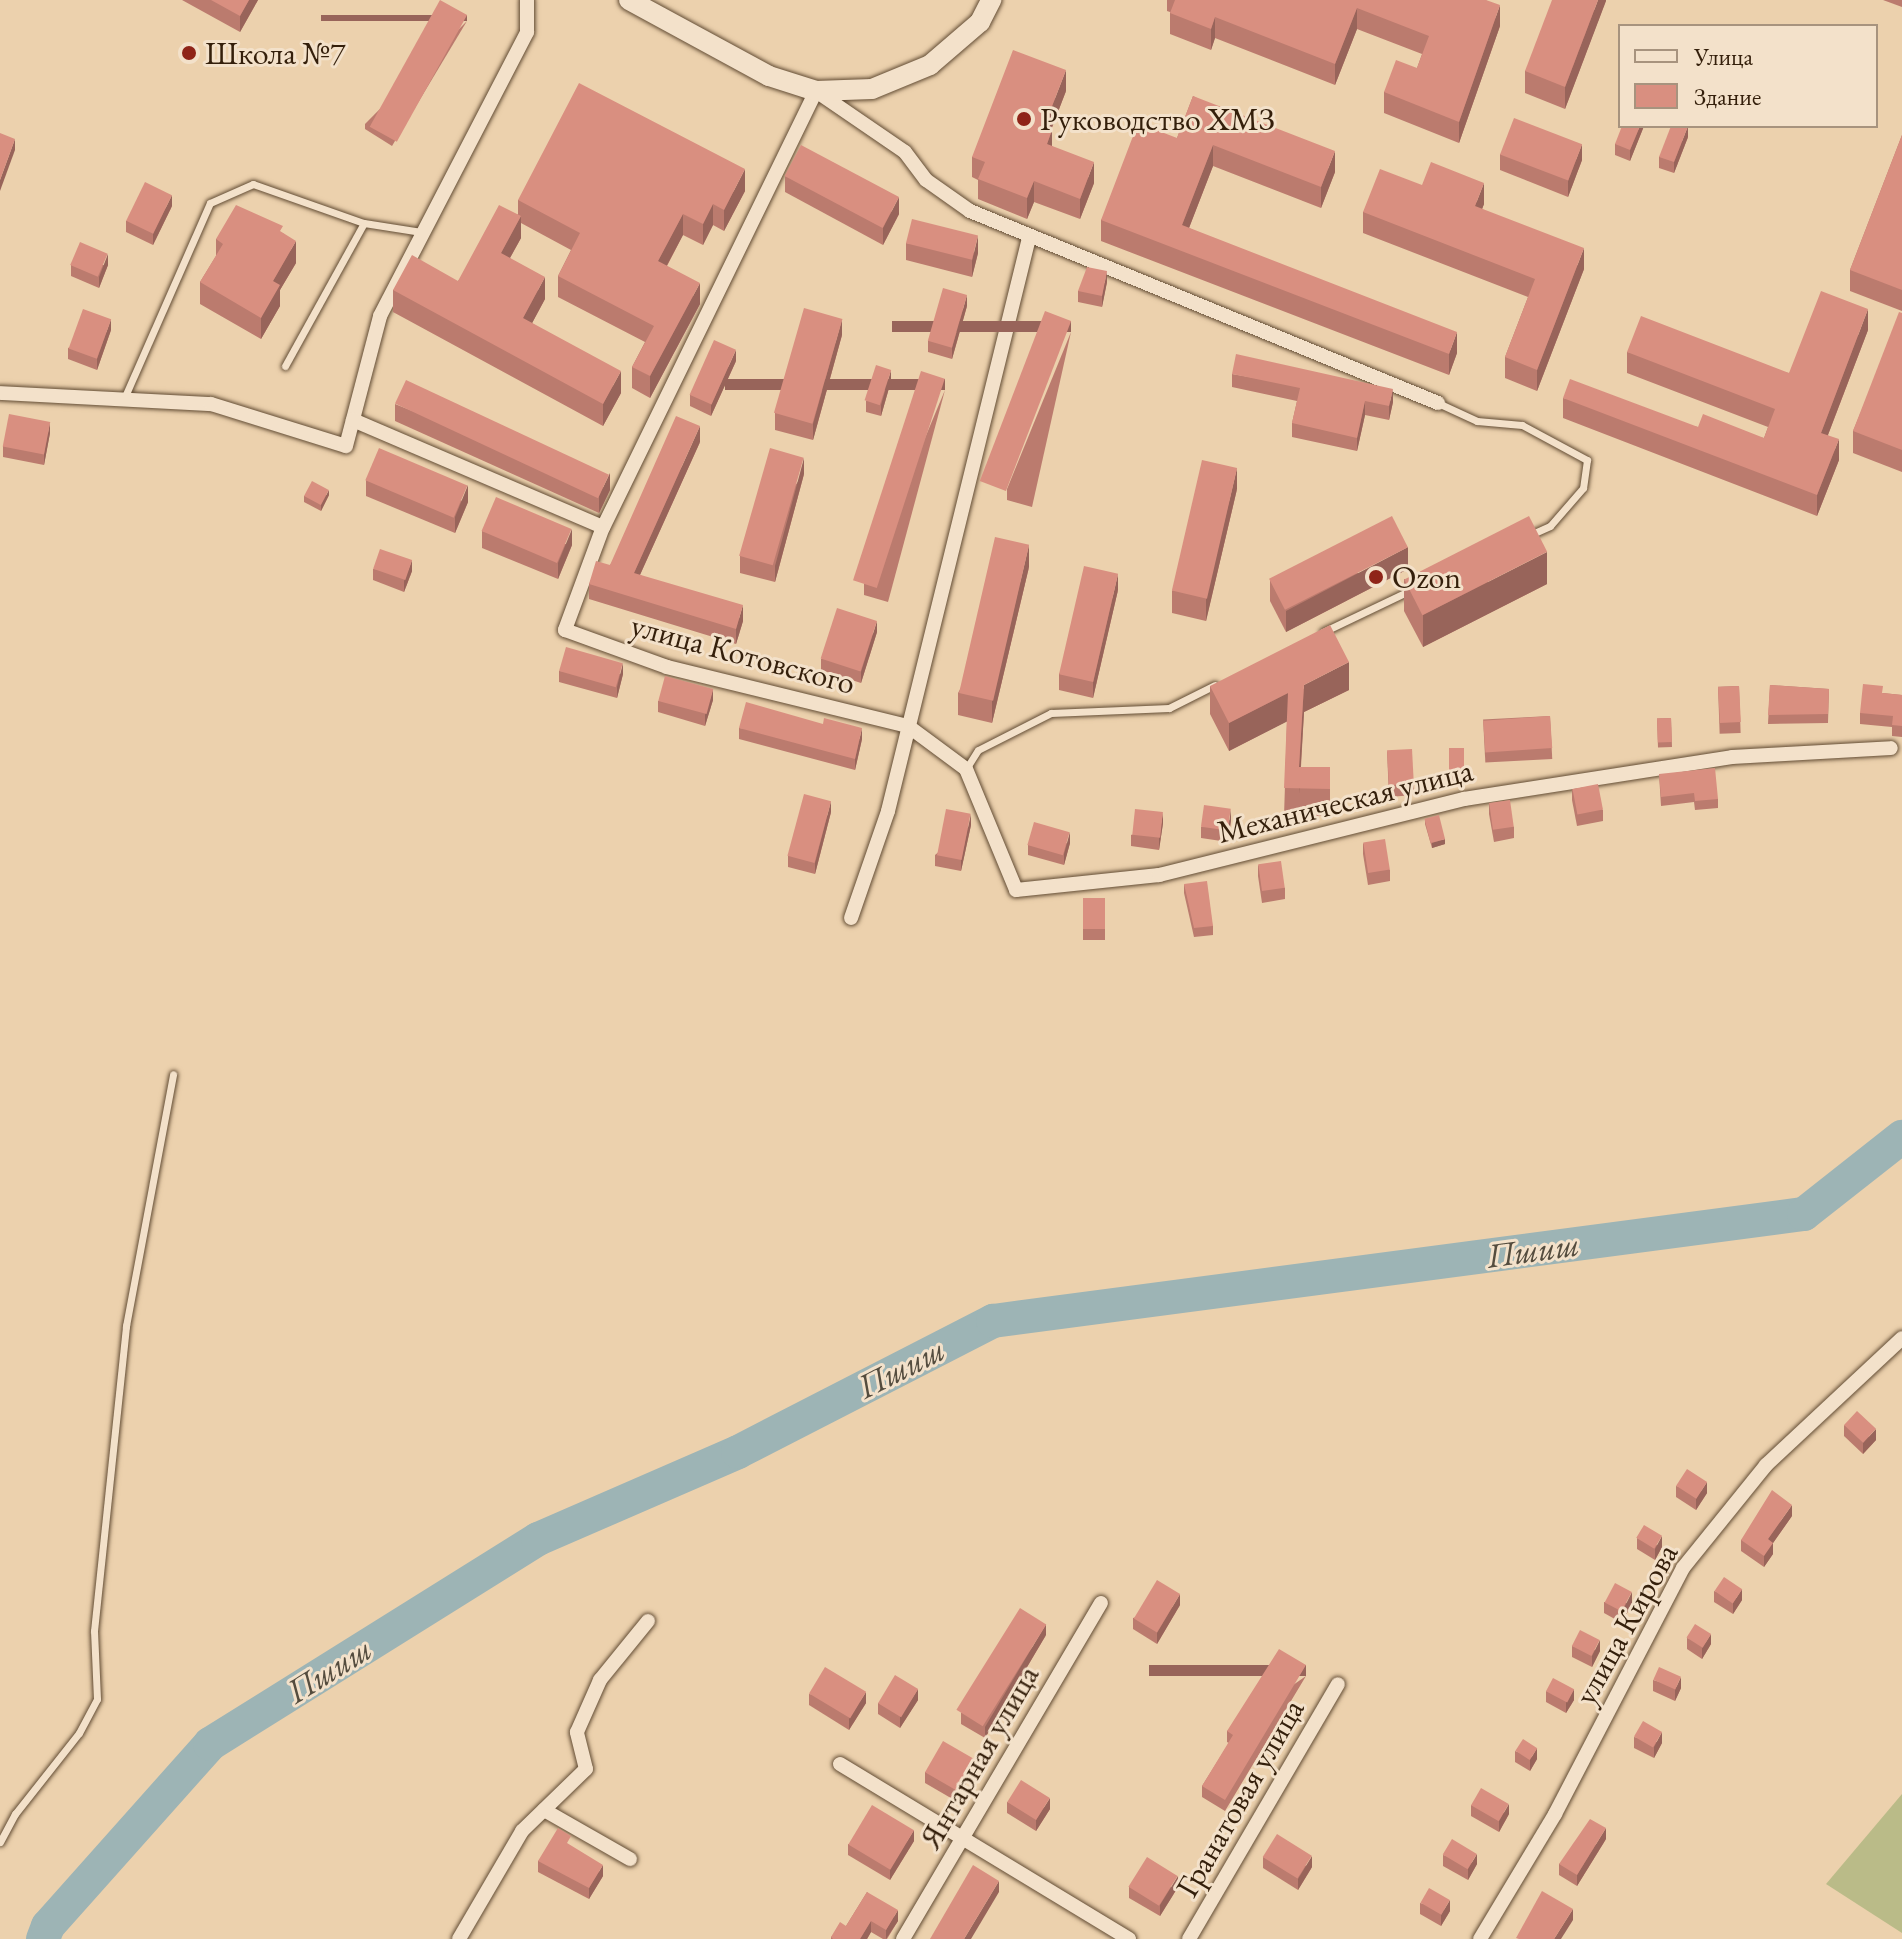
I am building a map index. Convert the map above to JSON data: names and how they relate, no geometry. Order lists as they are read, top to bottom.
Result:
{
  "streets": {
    "street": [
      "улица Котовского",
      "Механическая улица",
      "улица Кирова",
      "Янтарная улица",
      "Гранатовая улица"
    ]
  },
  "water": ["Пшиш"],
  "places": ["Школа №7", "Руководство ХМЗ", "Ozon"],
  "legend": ["Улица", "Здание"]
}
